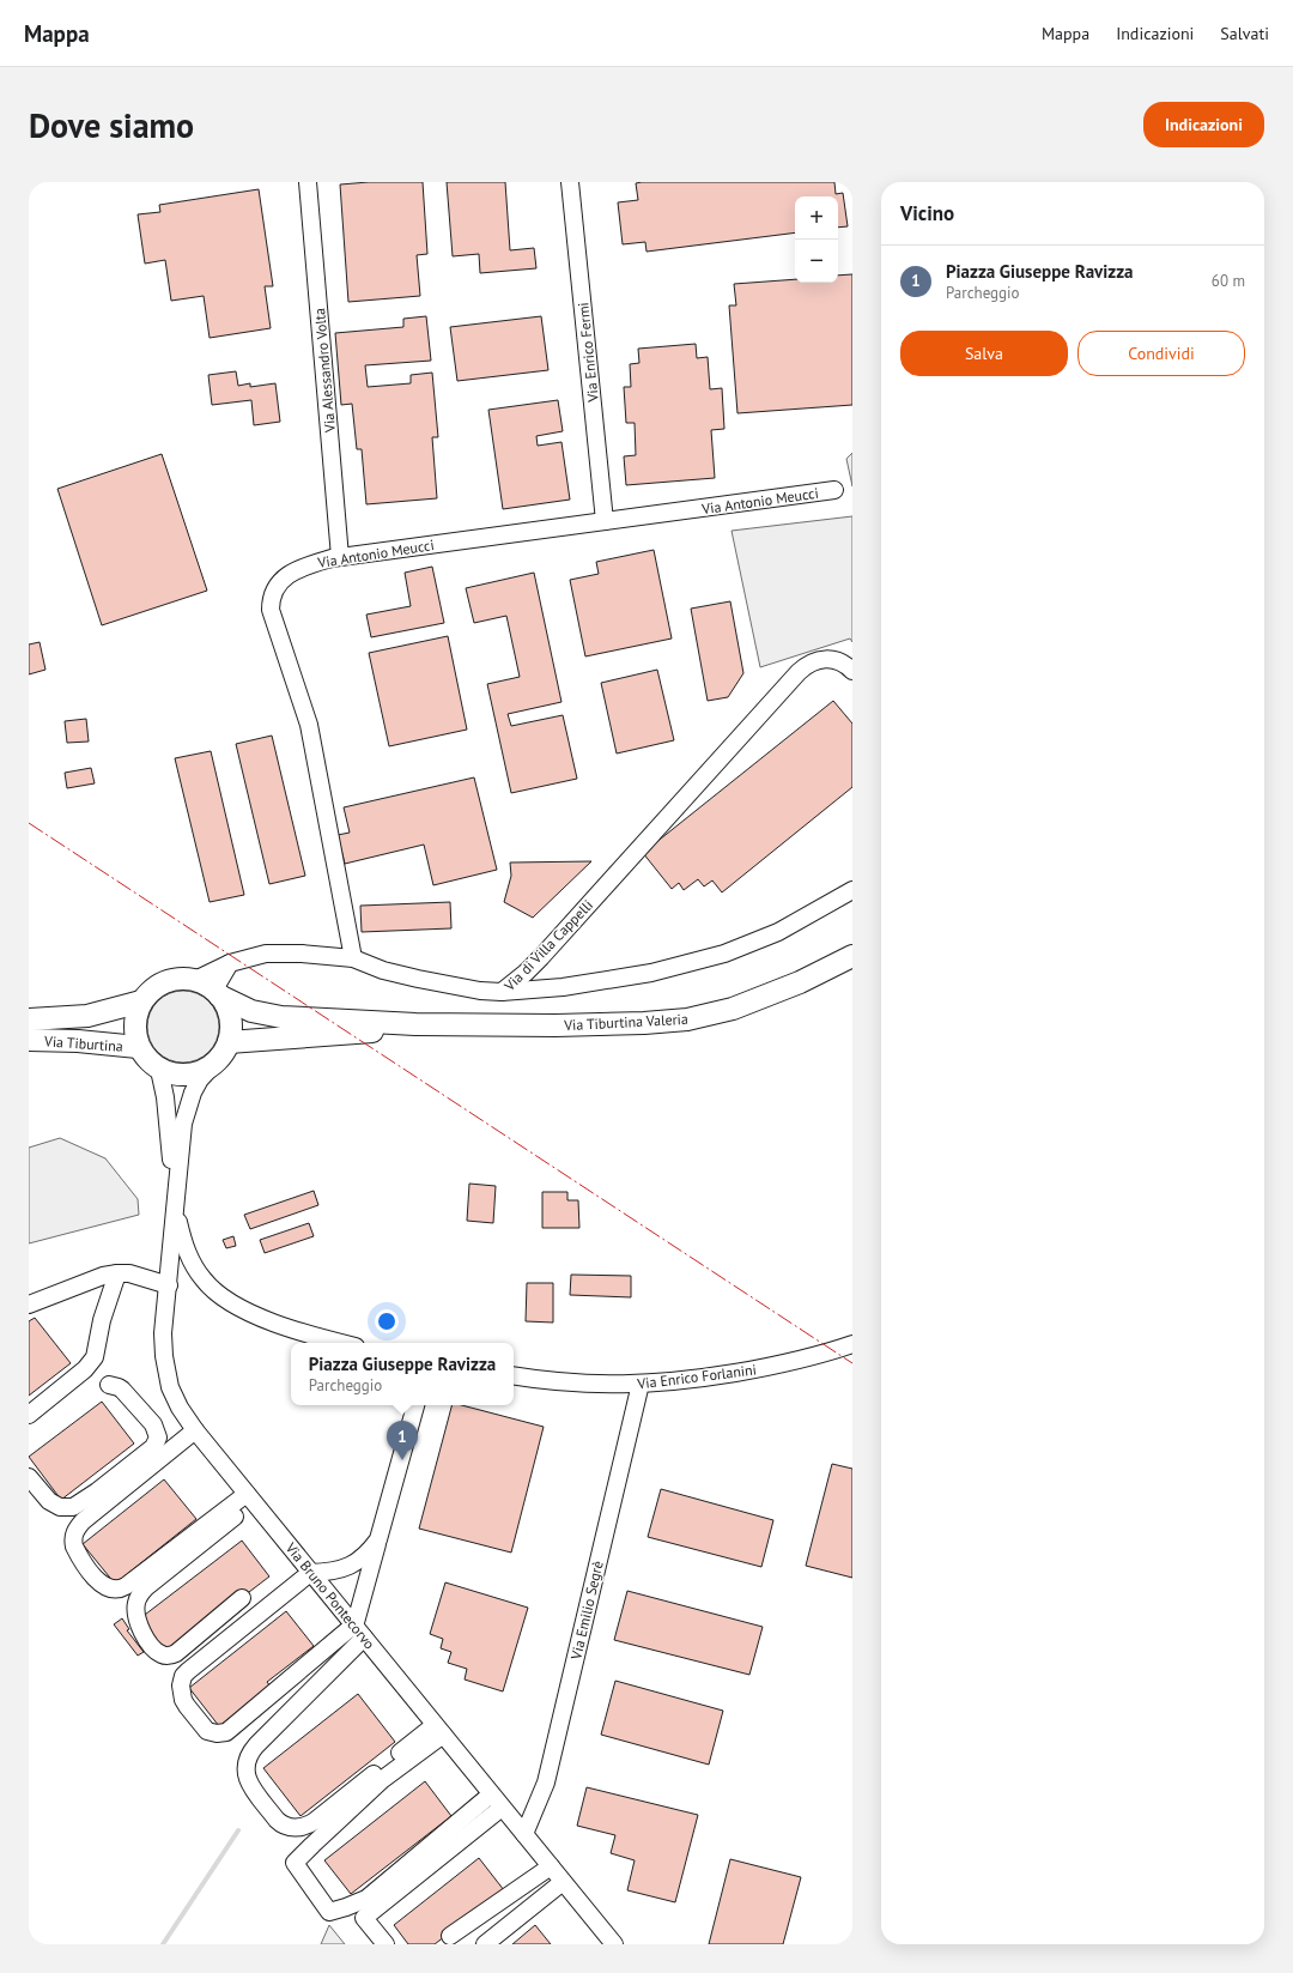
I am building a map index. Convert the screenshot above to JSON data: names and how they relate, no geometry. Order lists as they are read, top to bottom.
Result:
{
  "streets": {
    "main road": ["Via Tiburtina Valeria", "Via Tiburtina"],
    "street": [
      "Via Enrico Fermi",
      "Via Alessandro Volta",
      "Via Antonio Meucci",
      "Via di Villa Cappelli",
      "Via Enrico Forlanini",
      "Via Bruno Pontecorvo",
      "Via Emilio Segrè"
    ]
  },
  "crossings": [
    ["Via Enrico Fermi", "Via Antonio Meucci"],
    ["Via Alessandro Volta", "Via Antonio Meucci"],
    ["Via Tiburtina Valeria", "Via Tiburtina"],
    ["Via Tiburtina Valeria", "Via Bruno Pontecorvo"],
    ["Via Tiburtina", "Via Bruno Pontecorvo"],
    ["Via Enrico Forlanini", "Via Emilio Segrè"],
    ["Via Bruno Pontecorvo", "Via Emilio Segrè"]
  ],
  "page": {
    "header": "Mappa",
    "nav": ["Mappa", "Indicazioni", "Salvati"],
    "buttons": [
      "Indicazioni",
      ["Salva", "Condividi"]
    ],
    "title": "Dove siamo",
    "heading": "Vicino",
    "map_buttons": ["+", "−"],
    "list": [
      {
        "mark": "1",
        "name": "Piazza Giuseppe Ravizza",
        "note": "Parcheggio",
        "value": "60 m"
      }
    ],
    "popup": ["Piazza Giuseppe Ravizza", "Parcheggio"],
    "pins": "1"
  }
}
